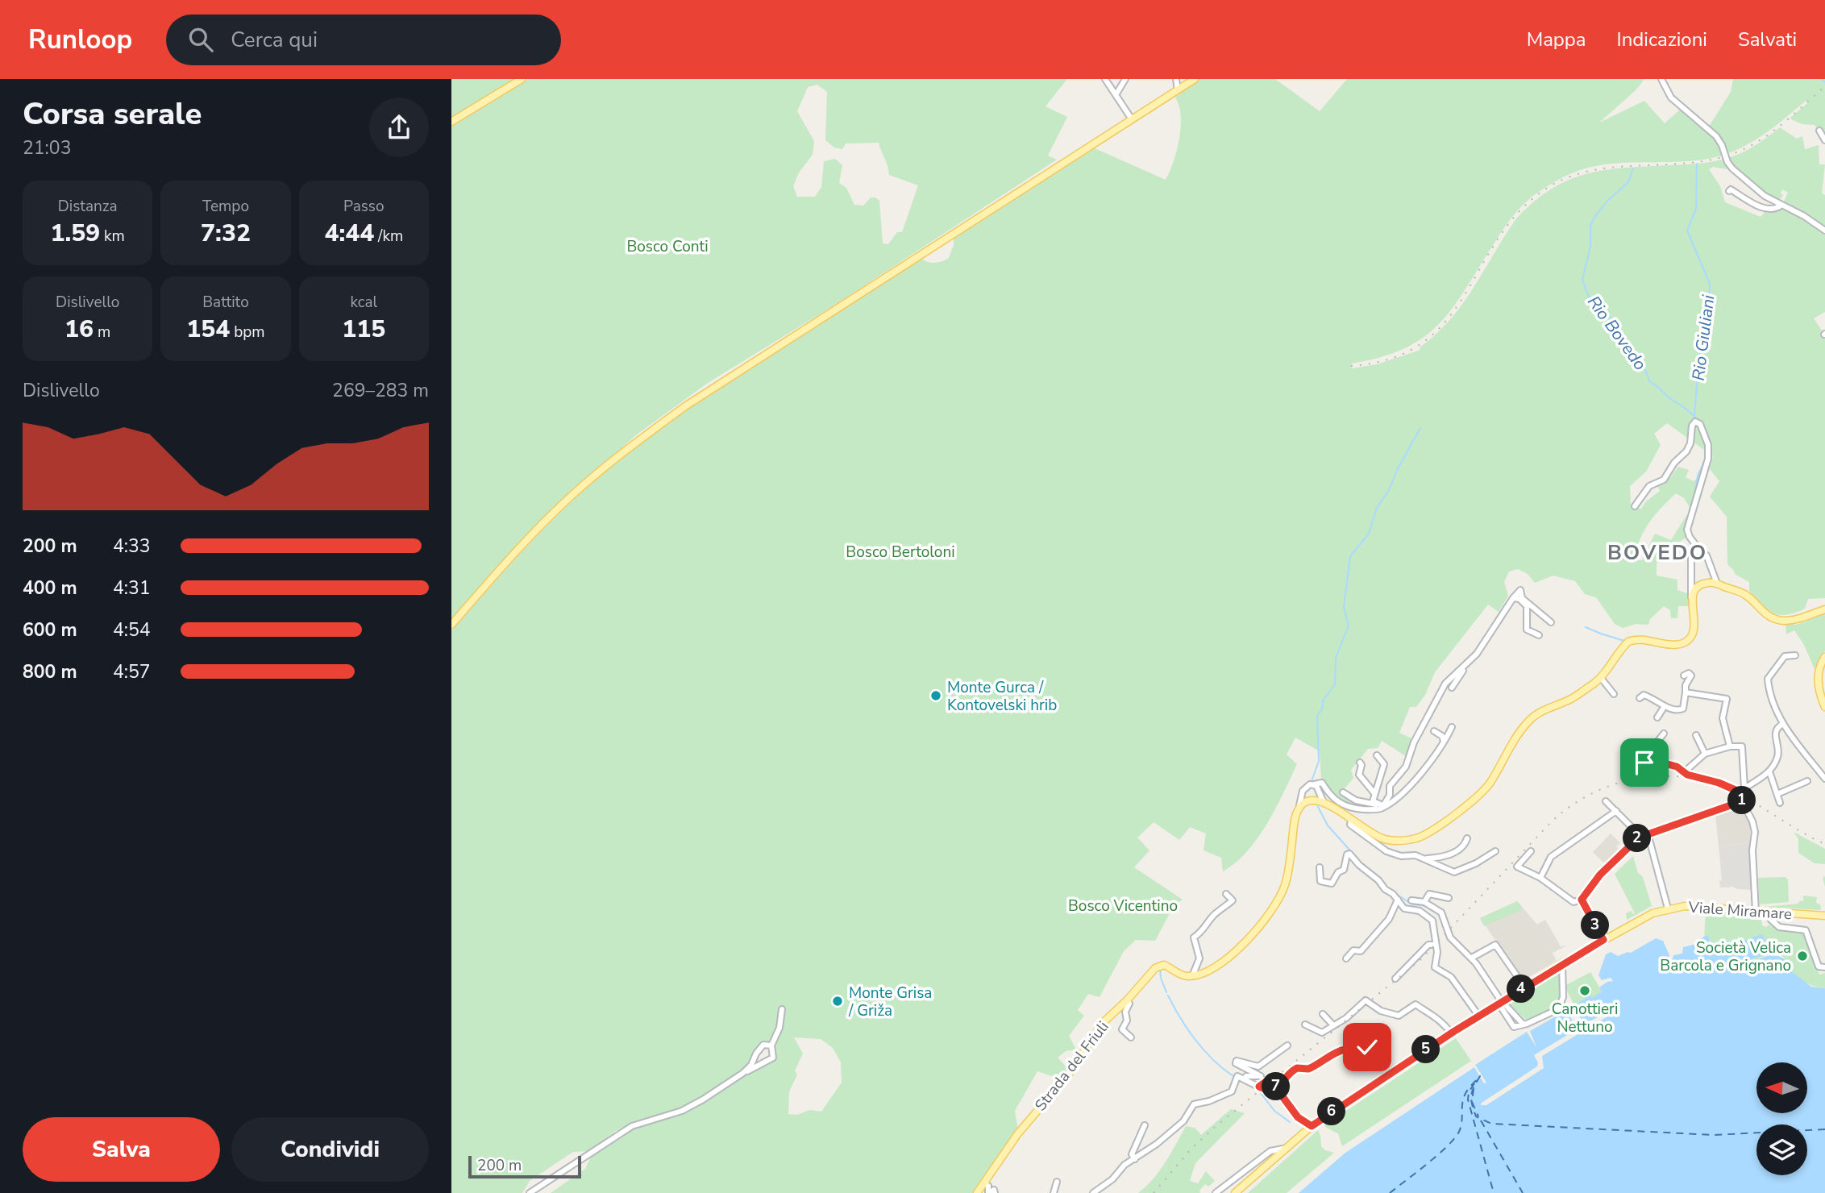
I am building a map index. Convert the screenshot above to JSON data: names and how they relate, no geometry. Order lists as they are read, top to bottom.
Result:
{
  "streets": {
    "main road": ["Viale Miramare", "Strada del Friuli"]
  },
  "districts": ["BOVEDO"],
  "water": ["Rio Bovedo", "Rio Giuliani"],
  "parks": ["Bosco Conti", "Bosco Bertoloni", "Bosco Vicentino"],
  "places": [
    "Monte Gurca / Kontovelski hrib",
    "Società Velica Barcola e Grignano",
    "Canottieri Nettuno",
    "Monte Grisa / Griža"
  ],
  "scale_bar": "200 m",
  "north": "left",
  "page": {
    "header": "Runloop",
    "search": "Cerca qui",
    "nav": ["Mappa", "Indicazioni", "Salvati"],
    "heading": ["Corsa serale", "21:03"],
    "stats": [
      ["Distanza", "1.59 km"],
      ["Tempo", "7:32"],
      ["Passo", "4:44 /km"],
      ["Dislivello", "16 m"],
      ["Battito", "154 bpm"],
      ["kcal", "115"]
    ],
    "chart": ["Dislivello", "269–283 m"],
    "list": [
      {
        "name": "200 m",
        "note": "4:33"
      },
      {
        "name": "400 m",
        "note": "4:31"
      },
      {
        "name": "600 m",
        "note": "4:54"
      },
      {
        "name": "800 m",
        "note": "4:57"
      }
    ],
    "pins": [
      "1",
      "2",
      "3",
      "4",
      "5",
      "7",
      "6"
    ],
    "buttons": ["Salva", "Condividi"],
    "scale": "200 m"
  }
}
